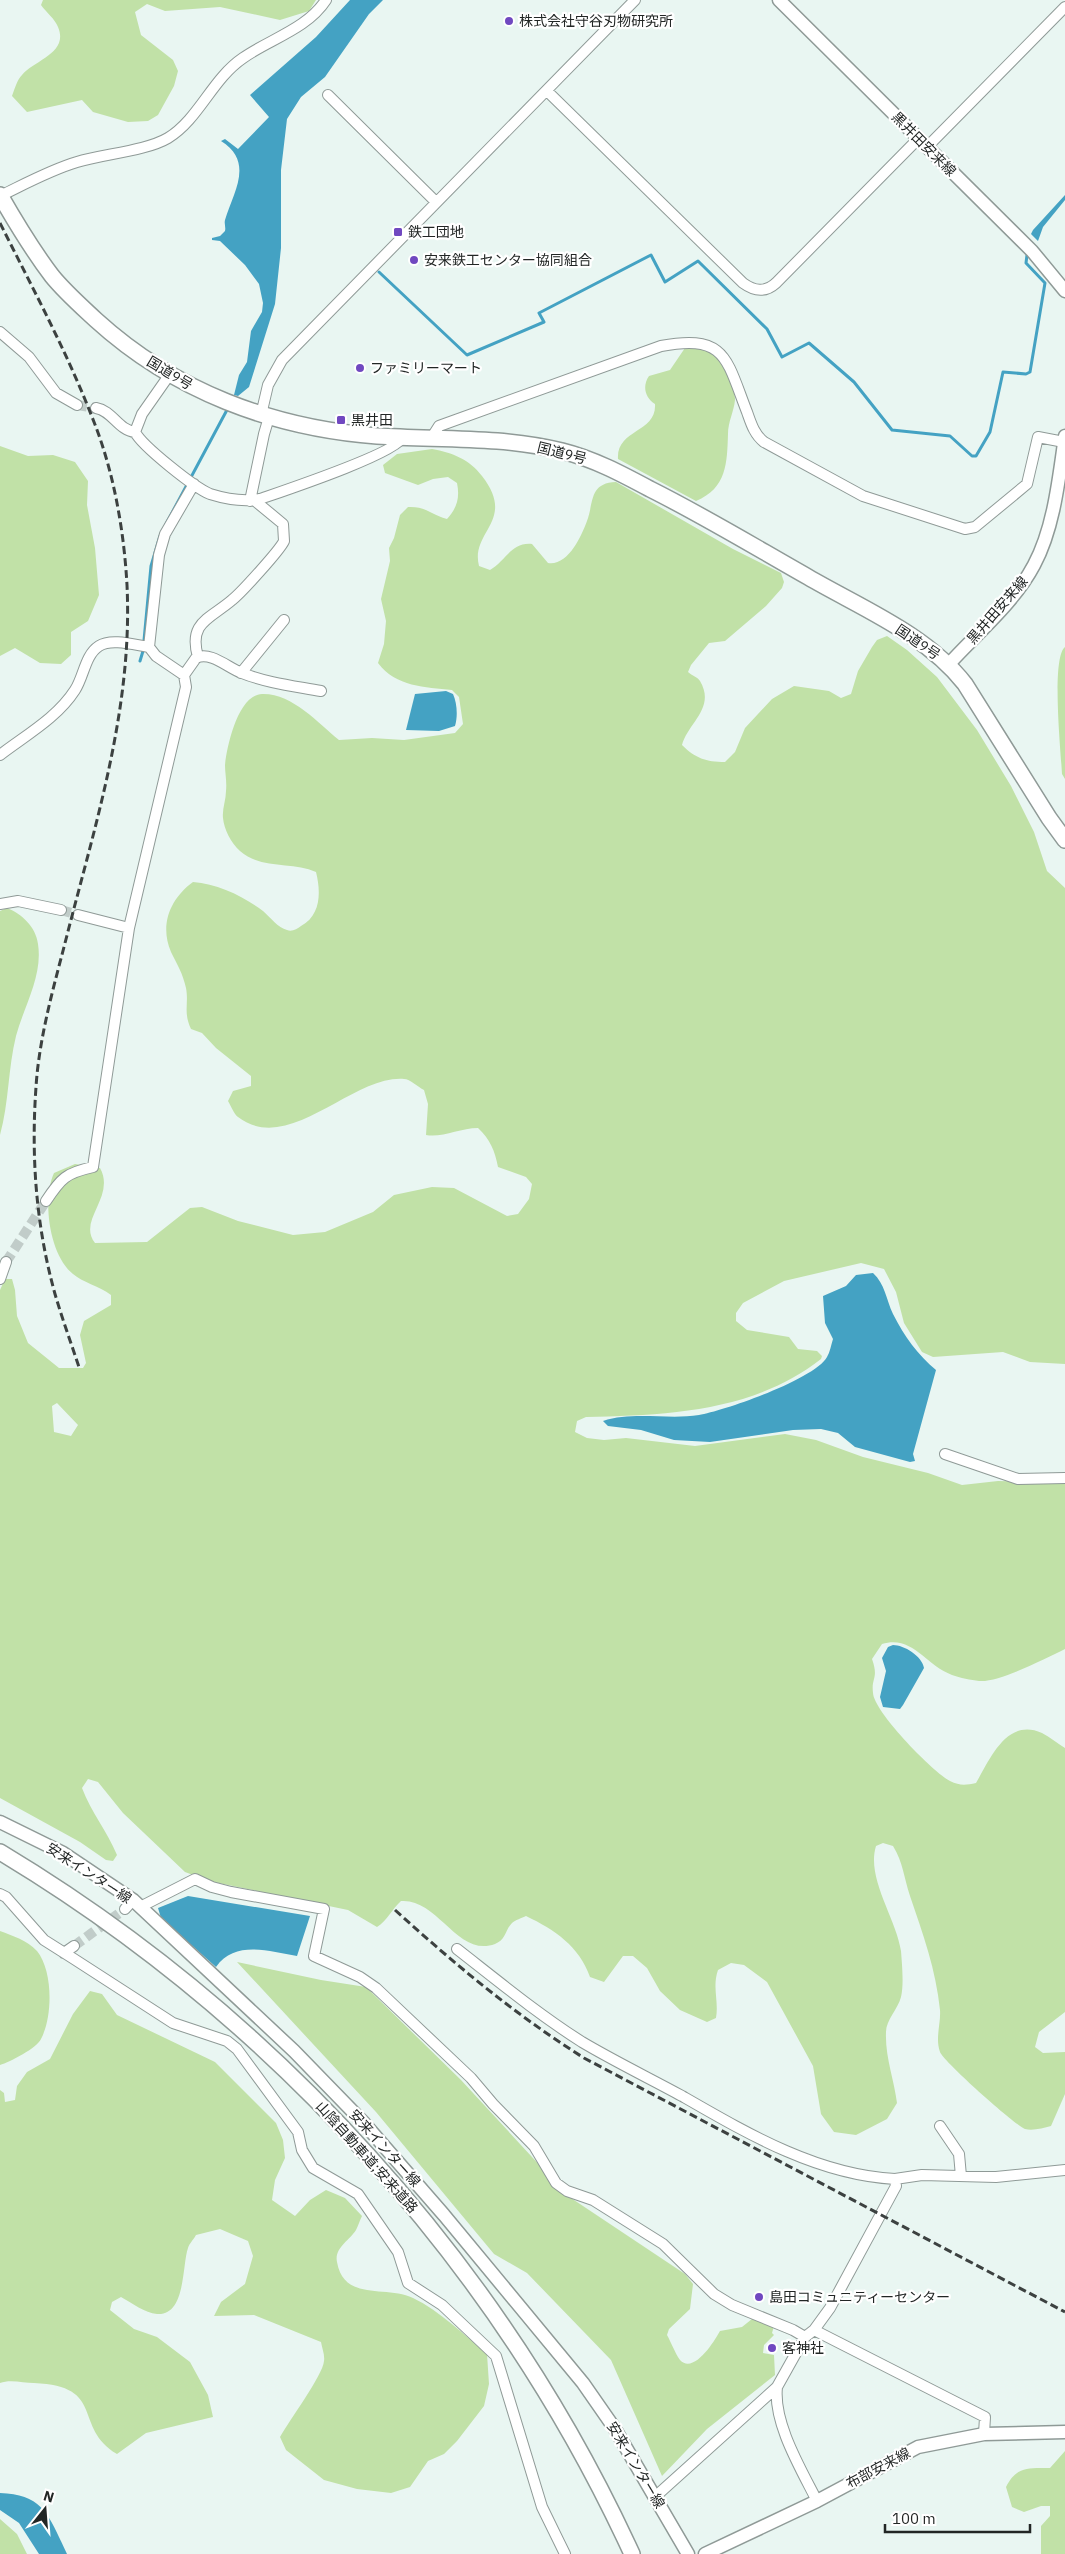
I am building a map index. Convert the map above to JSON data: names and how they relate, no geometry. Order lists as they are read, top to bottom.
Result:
{
  "streets": {
    "highway": ["国道9号", "山陰自動車道;安来道路"],
    "main road": ["黒井田安来線", "安来インター線", "布部安来線"]
  },
  "crossings": [
    ["黒井田安来線", "国道9号"]
  ],
  "places": {
    "other": [
      "株式会社守谷刃物研究所",
      "安来鉄工センター協同組合",
      "ファミリーマート",
      "島田コミュニティーセンター",
      "客神社"
    ],
    "transit": ["鉄工団地", "黒井田"]
  },
  "scale_bar": "100 m",
  "north": "top"
}
